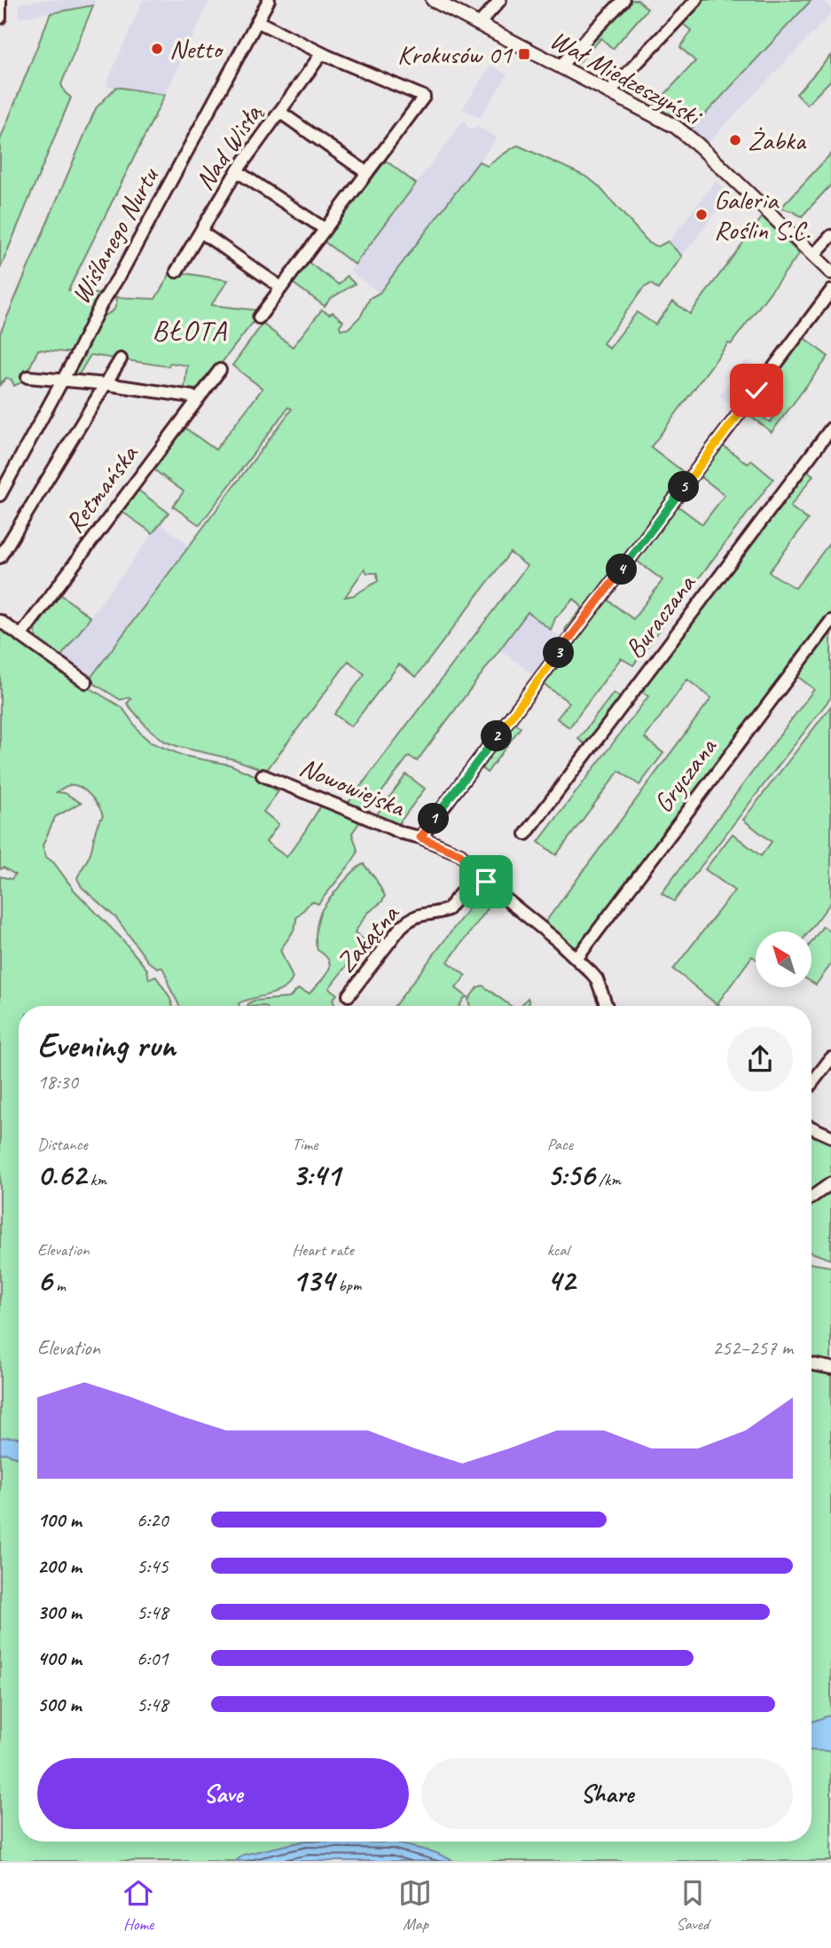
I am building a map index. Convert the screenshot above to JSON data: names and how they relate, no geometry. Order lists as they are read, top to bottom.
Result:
{
  "streets": {
    "main road": ["Wał Miedzeszyński"],
    "street": [
      "Nad Wisłą",
      "Wiślanego Nurtu",
      "Retmańska",
      "Buraczana",
      "Gryczana",
      "Nowowiejska",
      "Zakątna"
    ]
  },
  "crossings": [
    ["Gryczana", "Nowowiejska"],
    ["Nowowiejska", "Zakątna"]
  ],
  "districts": ["BŁOTA"],
  "places": {
    "other": ["Netto", "Żabka", "Galeria Roślin S.C."],
    "transit": ["Krokusów 01"]
  },
  "north": "top left",
  "page": {
    "pins": [
      "5",
      "4",
      "3",
      "2",
      "1"
    ],
    "heading": ["Evening run", "18:30"],
    "stats": [
      ["Distance", "0.62 km"],
      ["Time", "3:41"],
      ["Pace", "5:56 /km"],
      ["Elevation", "6 m"],
      ["Heart rate", "134 bpm"],
      ["kcal", "42"]
    ],
    "chart": ["Elevation", "252–257 m"],
    "list": [
      {
        "name": "100 m",
        "note": "6:20"
      },
      {
        "name": "200 m",
        "note": "5:45"
      },
      {
        "name": "300 m",
        "note": "5:48"
      },
      {
        "name": "400 m",
        "note": "6:01"
      },
      {
        "name": "500 m",
        "note": "5:48"
      }
    ],
    "buttons": ["Save", "Share"],
    "tabs": ["Home", "Map", "Saved"]
  }
}
